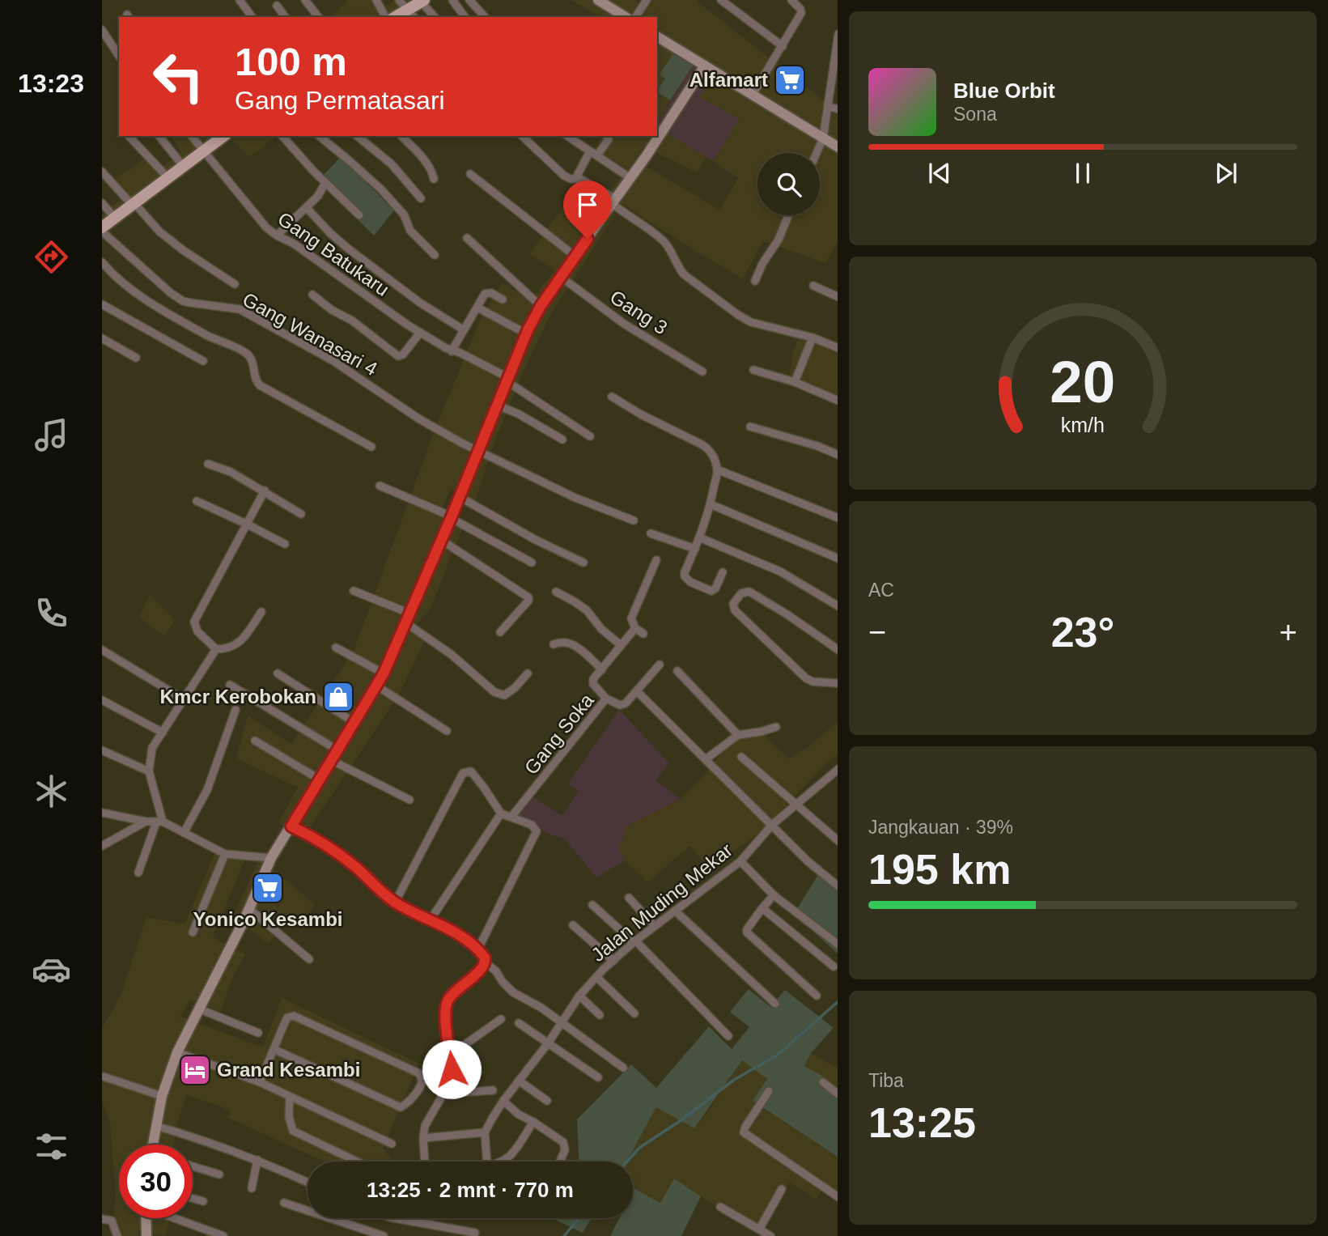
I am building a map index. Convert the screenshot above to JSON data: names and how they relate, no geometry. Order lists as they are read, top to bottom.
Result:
{
  "streets": {
    "street": [
      "Gang Batukaru",
      "Gang 3",
      "Gang Wanasari 4",
      "Gang Soka",
      "Jalan Muding Mekar"
    ]
  },
  "places": {
    "supermarket": ["Alfamart", "Yonico Kesambi"],
    "shop": ["Kmcr Kerobokan"],
    "hotel": ["Grand Kesambi"]
  },
  "page": {
    "tabs": "13:23",
    "turn": ["100 m", "Gang Permatasari"],
    "song": ["Blue Orbit", "Sona"],
    "tile": [
      "AC",
      ["Jangkauan · 39%", "195 km"],
      ["Tiba", "13:25"]
    ],
    "heat": ["−", "23°", "+"],
    "limit": "30",
    "trip": "13:25 · 2 mnt · 770 m",
    "gauge": ["20", "km/h"]
  }
}
